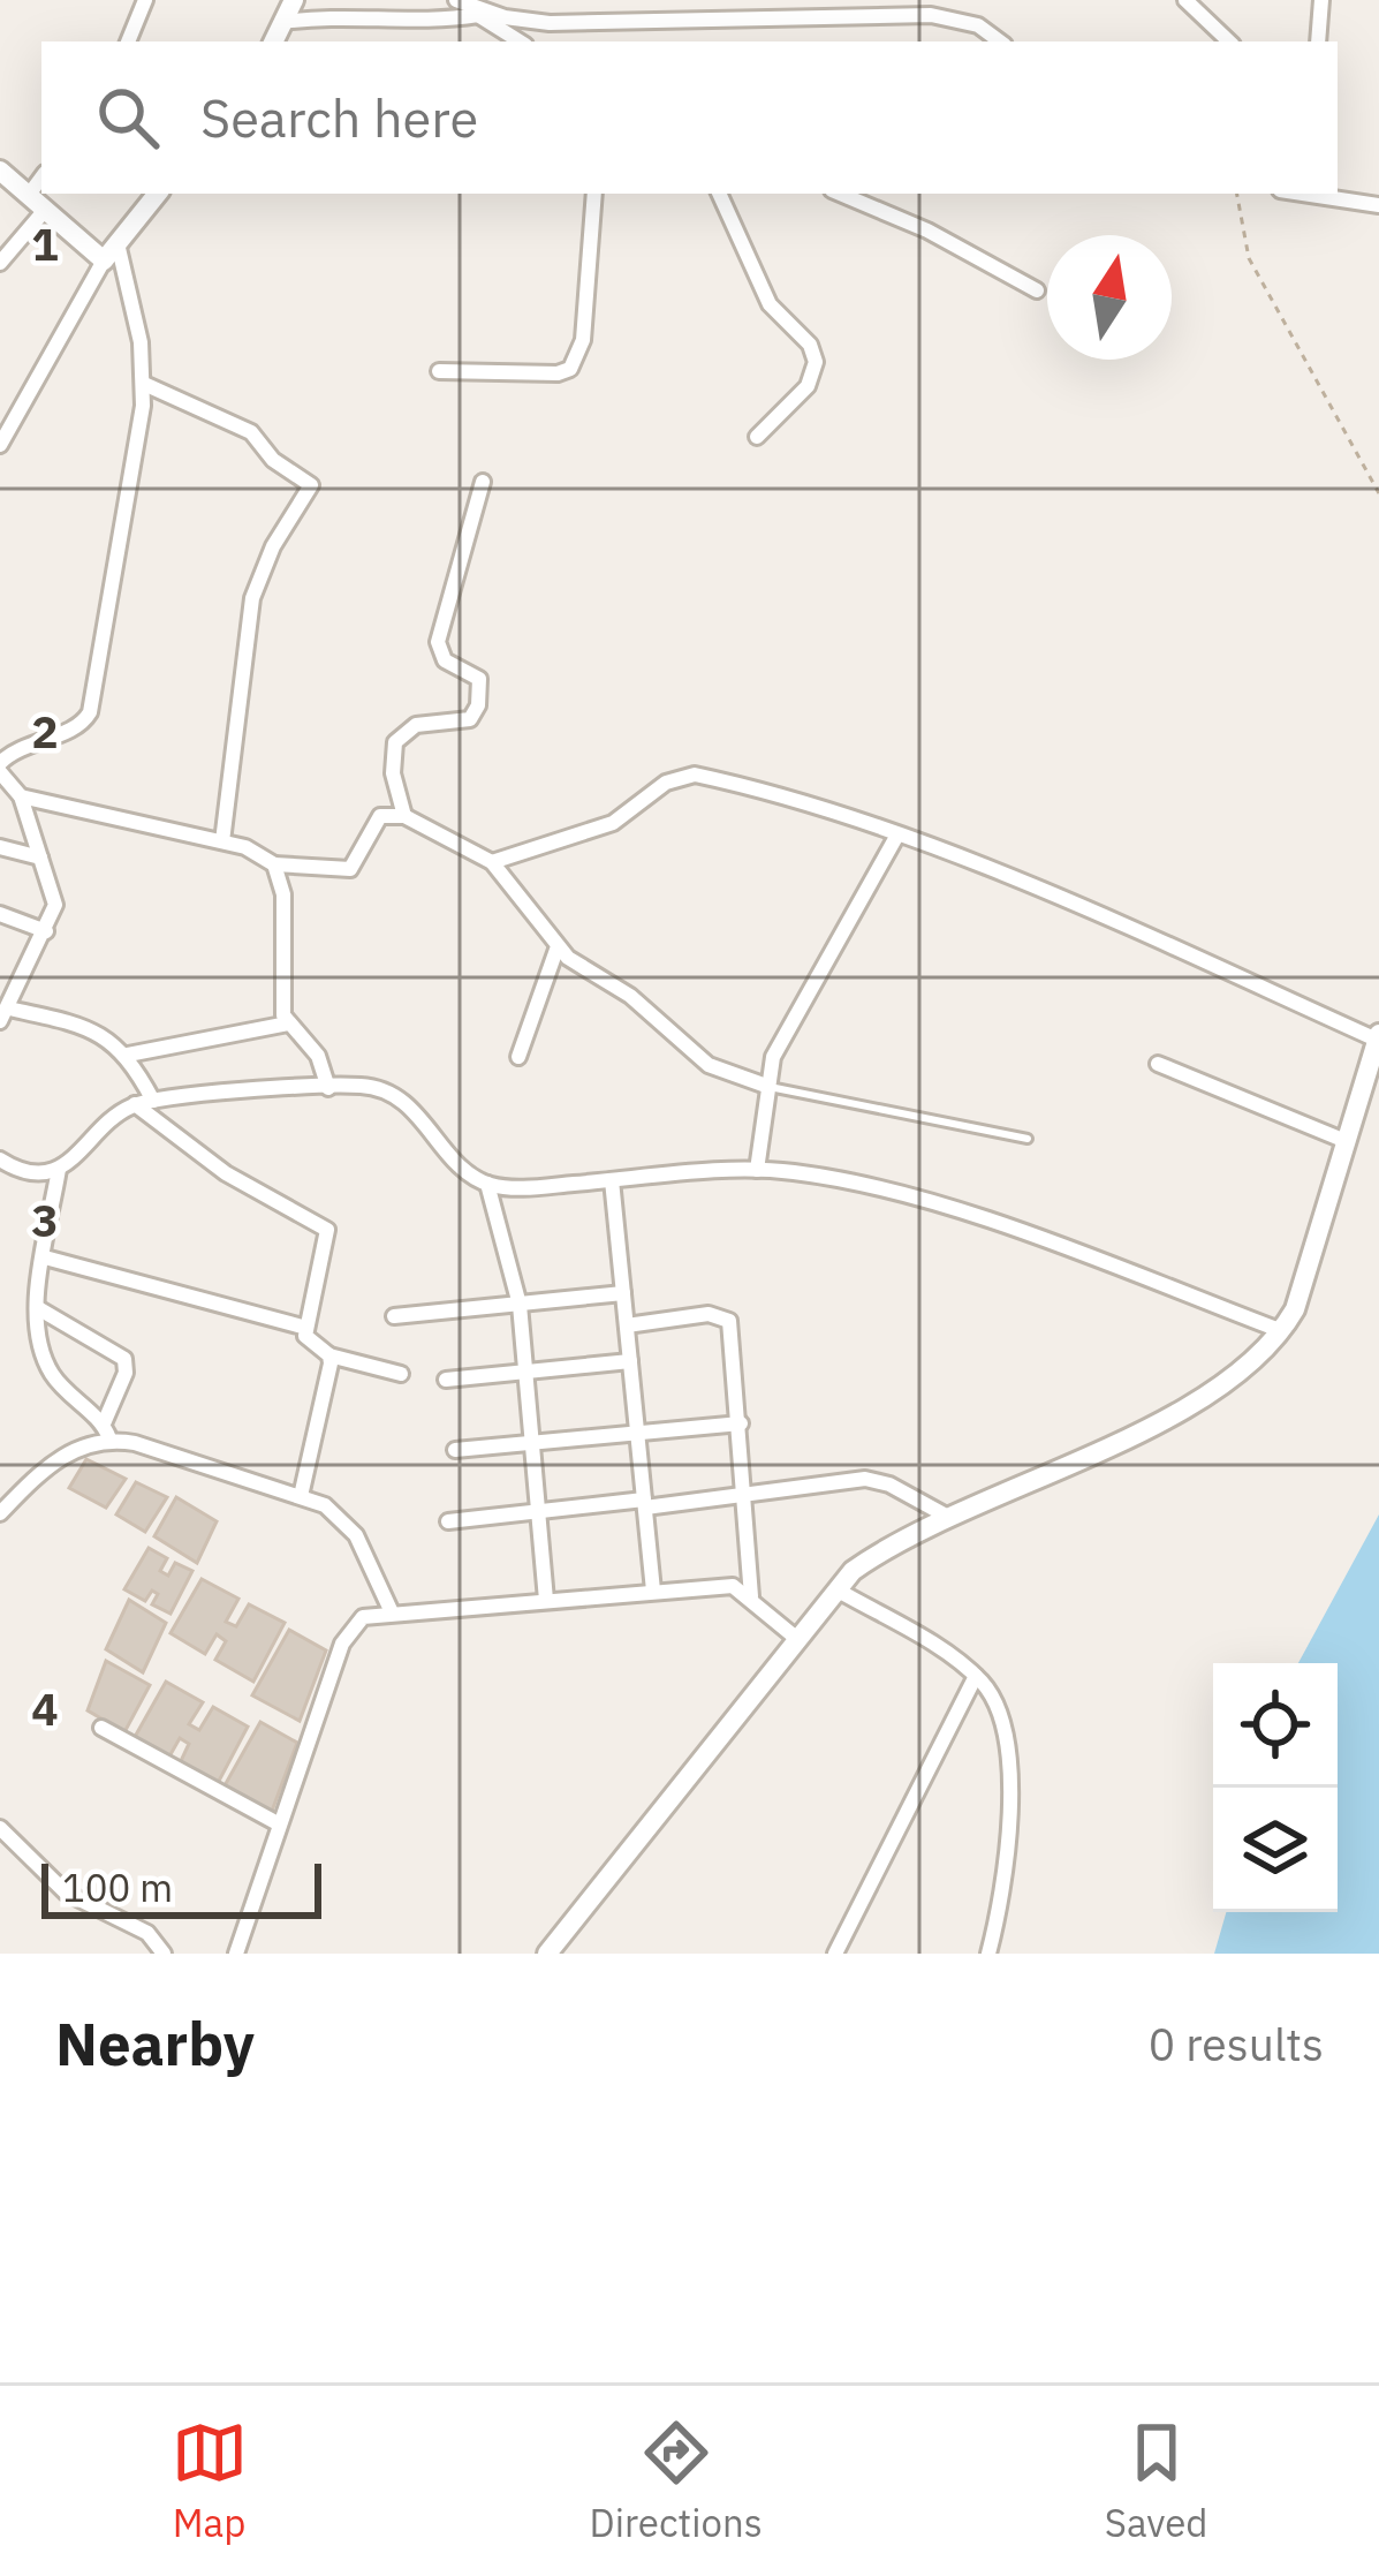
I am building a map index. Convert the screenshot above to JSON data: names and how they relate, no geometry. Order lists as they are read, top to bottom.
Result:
{
  "scale_bar": "100 m",
  "north": "top",
  "page": {
    "search": "Search here",
    "scale": "100 m",
    "heading": ["Nearby", "0 results"],
    "nav": ["Map", "Directions", "Saved"]
  },
  "grid": {
    "rows": [
      "1",
      "2",
      "3",
      "4"
    ]
  }
}
